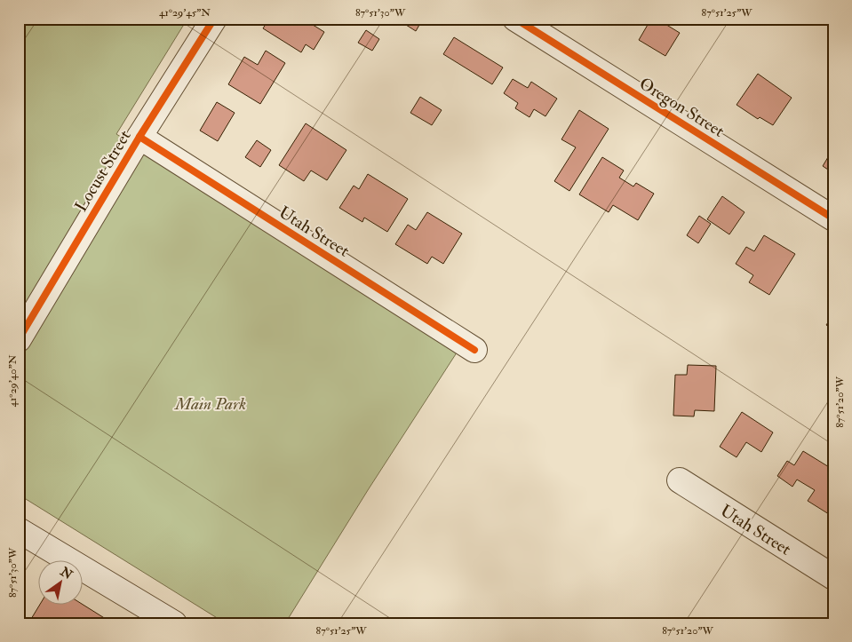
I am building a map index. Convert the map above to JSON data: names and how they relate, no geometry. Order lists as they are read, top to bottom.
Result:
{
  "streets": {
    "street": ["Oregon Street", "Locust Street", "Utah Street"]
  },
  "crossings": [
    ["Locust Street", "Utah Street"]
  ],
  "parks": ["Main Park"],
  "north": "top right",
  "coordinates": [
    "41°29'45\"N",
    "87°51'30\"W",
    "87°51'25\"W",
    "41°29'40\"N",
    "87°51'20\"W"
  ]
}
